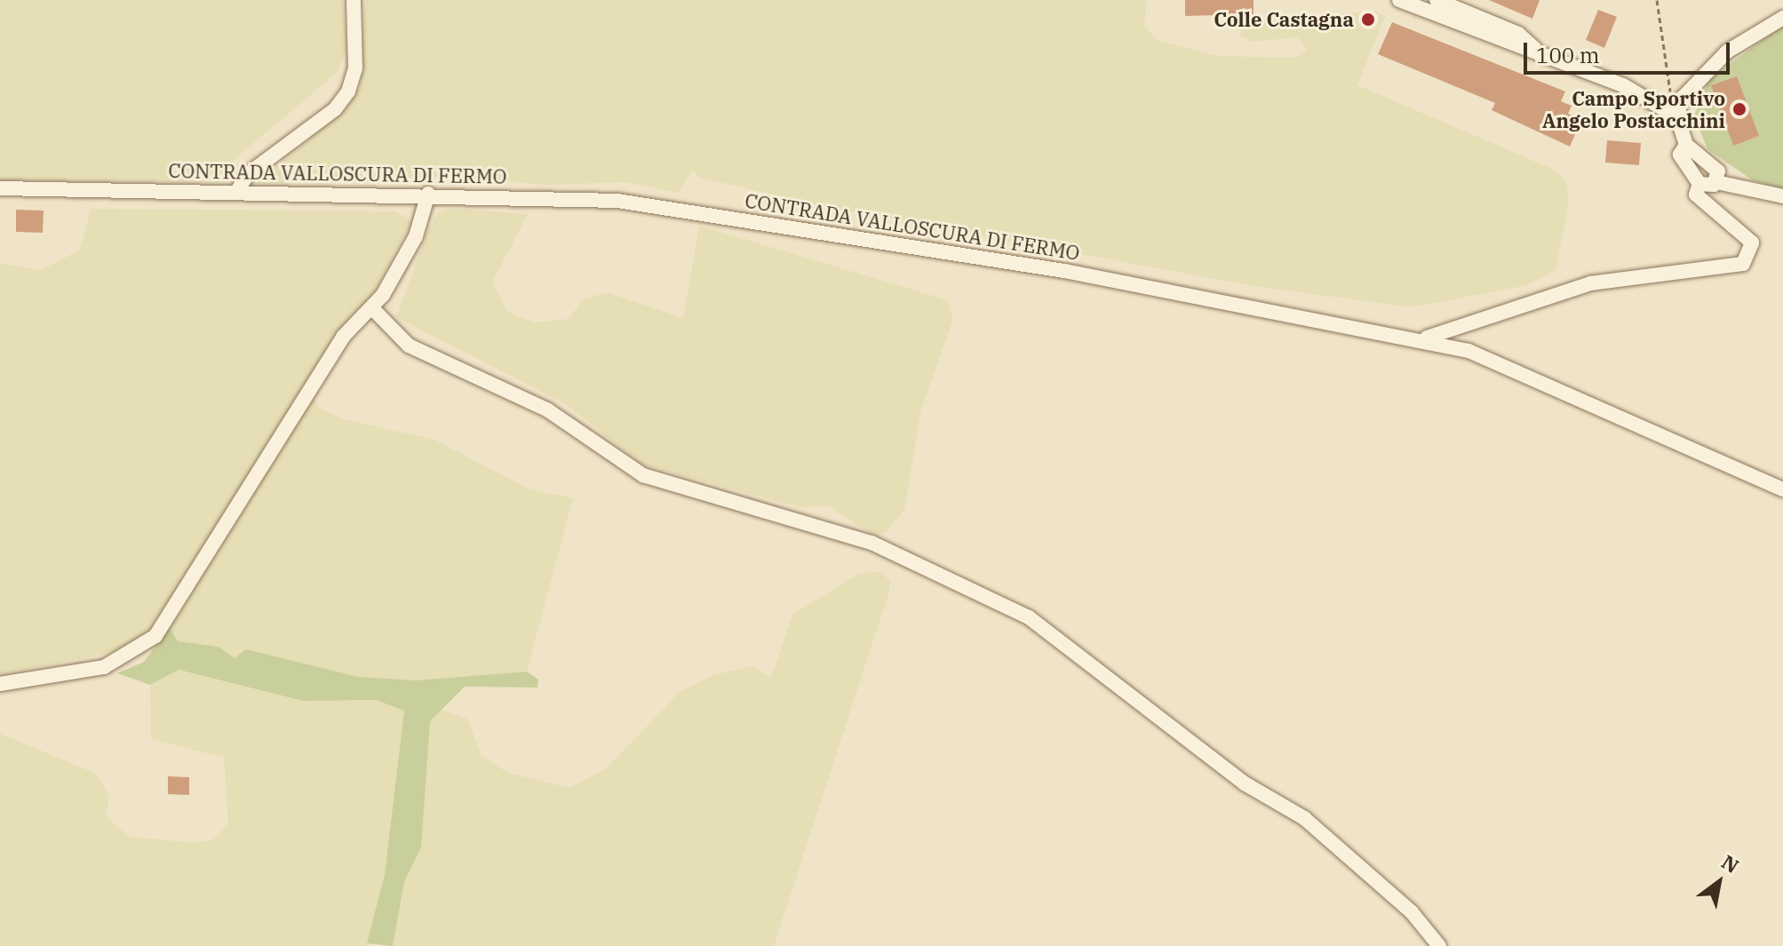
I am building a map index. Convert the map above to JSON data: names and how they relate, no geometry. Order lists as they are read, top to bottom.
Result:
{
  "streets": {
    "street": ["CONTRADA VALLOSCURA DI FERMO"]
  },
  "places": ["Colle Castagna", "Campo Sportivo Angelo Postacchini"],
  "scale_bar": "100 m",
  "north": "top right"
}
